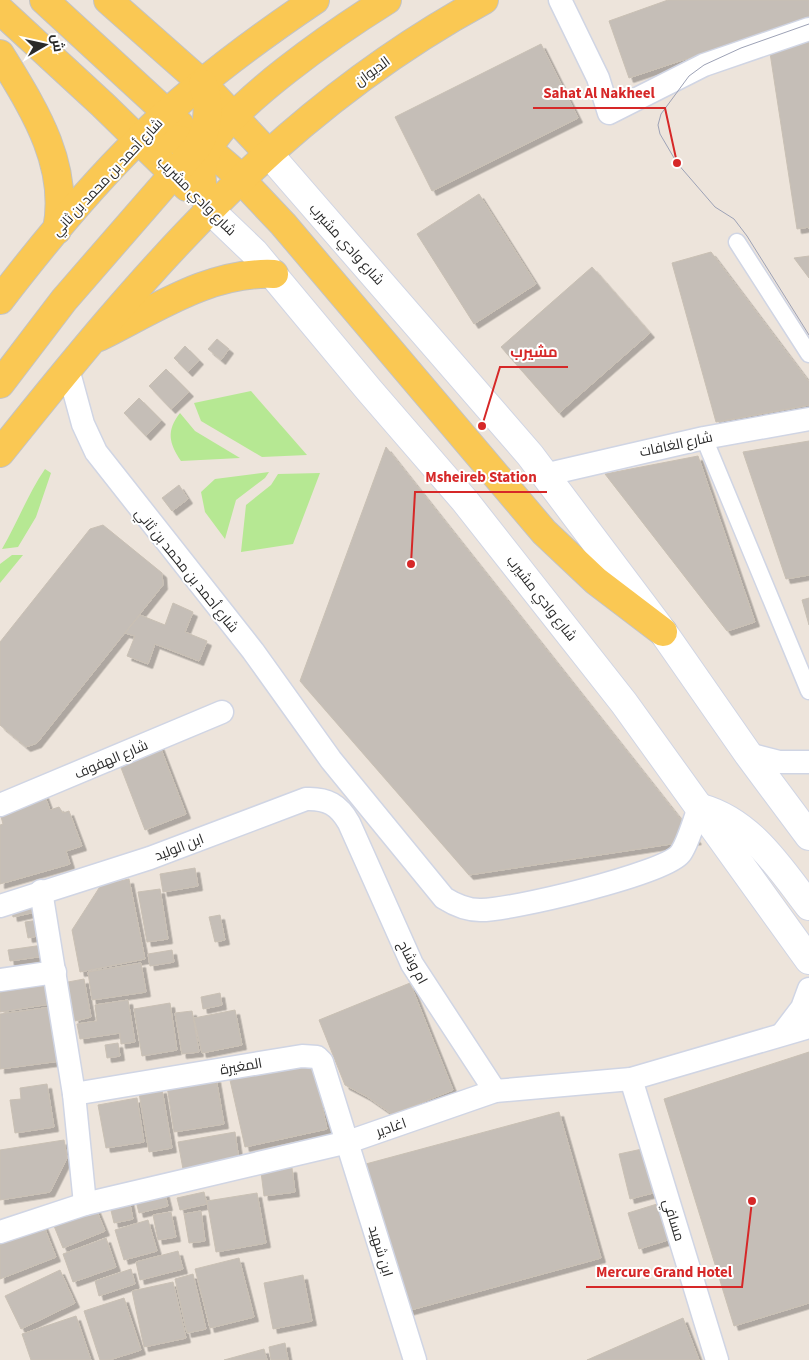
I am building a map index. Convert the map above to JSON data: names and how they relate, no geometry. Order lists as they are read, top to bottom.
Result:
{
  "streets": {
    "main road": ["الديوان", "شارع أحمد بن محمد بن ثاني", "شارع وادي مشريب"],
    "street": [
      "شارع وادي مشيرب",
      "شارع الغافات",
      "شارع الهفوف",
      "ابن الوليد",
      "ام وشاح",
      "المغيرة",
      "اغادير",
      "مسافي",
      "ابن شهيد"
    ]
  },
  "crossings": [
    ["الديوان", "شارع وادي مشيرب"],
    ["شارع أحمد بن محمد بن ثاني", "شارع وادي مشريب"],
    ["شارع أحمد بن محمد بن ثاني", "شارع وادي مشيرب"],
    ["شارع وادي مشريب", "شارع وادي مشيرب"],
    ["شارع وادي مشيرب", "شارع الغافات"],
    ["ابن الوليد", "ام وشاح"],
    ["ام وشاح", "اغادير"],
    ["المغيرة", "اغادير"],
    ["المغيرة", "ابن شهيد"],
    ["اغادير", "مسافي"],
    ["اغادير", "ابن شهيد"]
  ],
  "places": [
    "Sahat Al Nakheel",
    "مشيرب",
    "Msheireb Station",
    "Mercure Grand Hotel"
  ],
  "north": "right"
}
